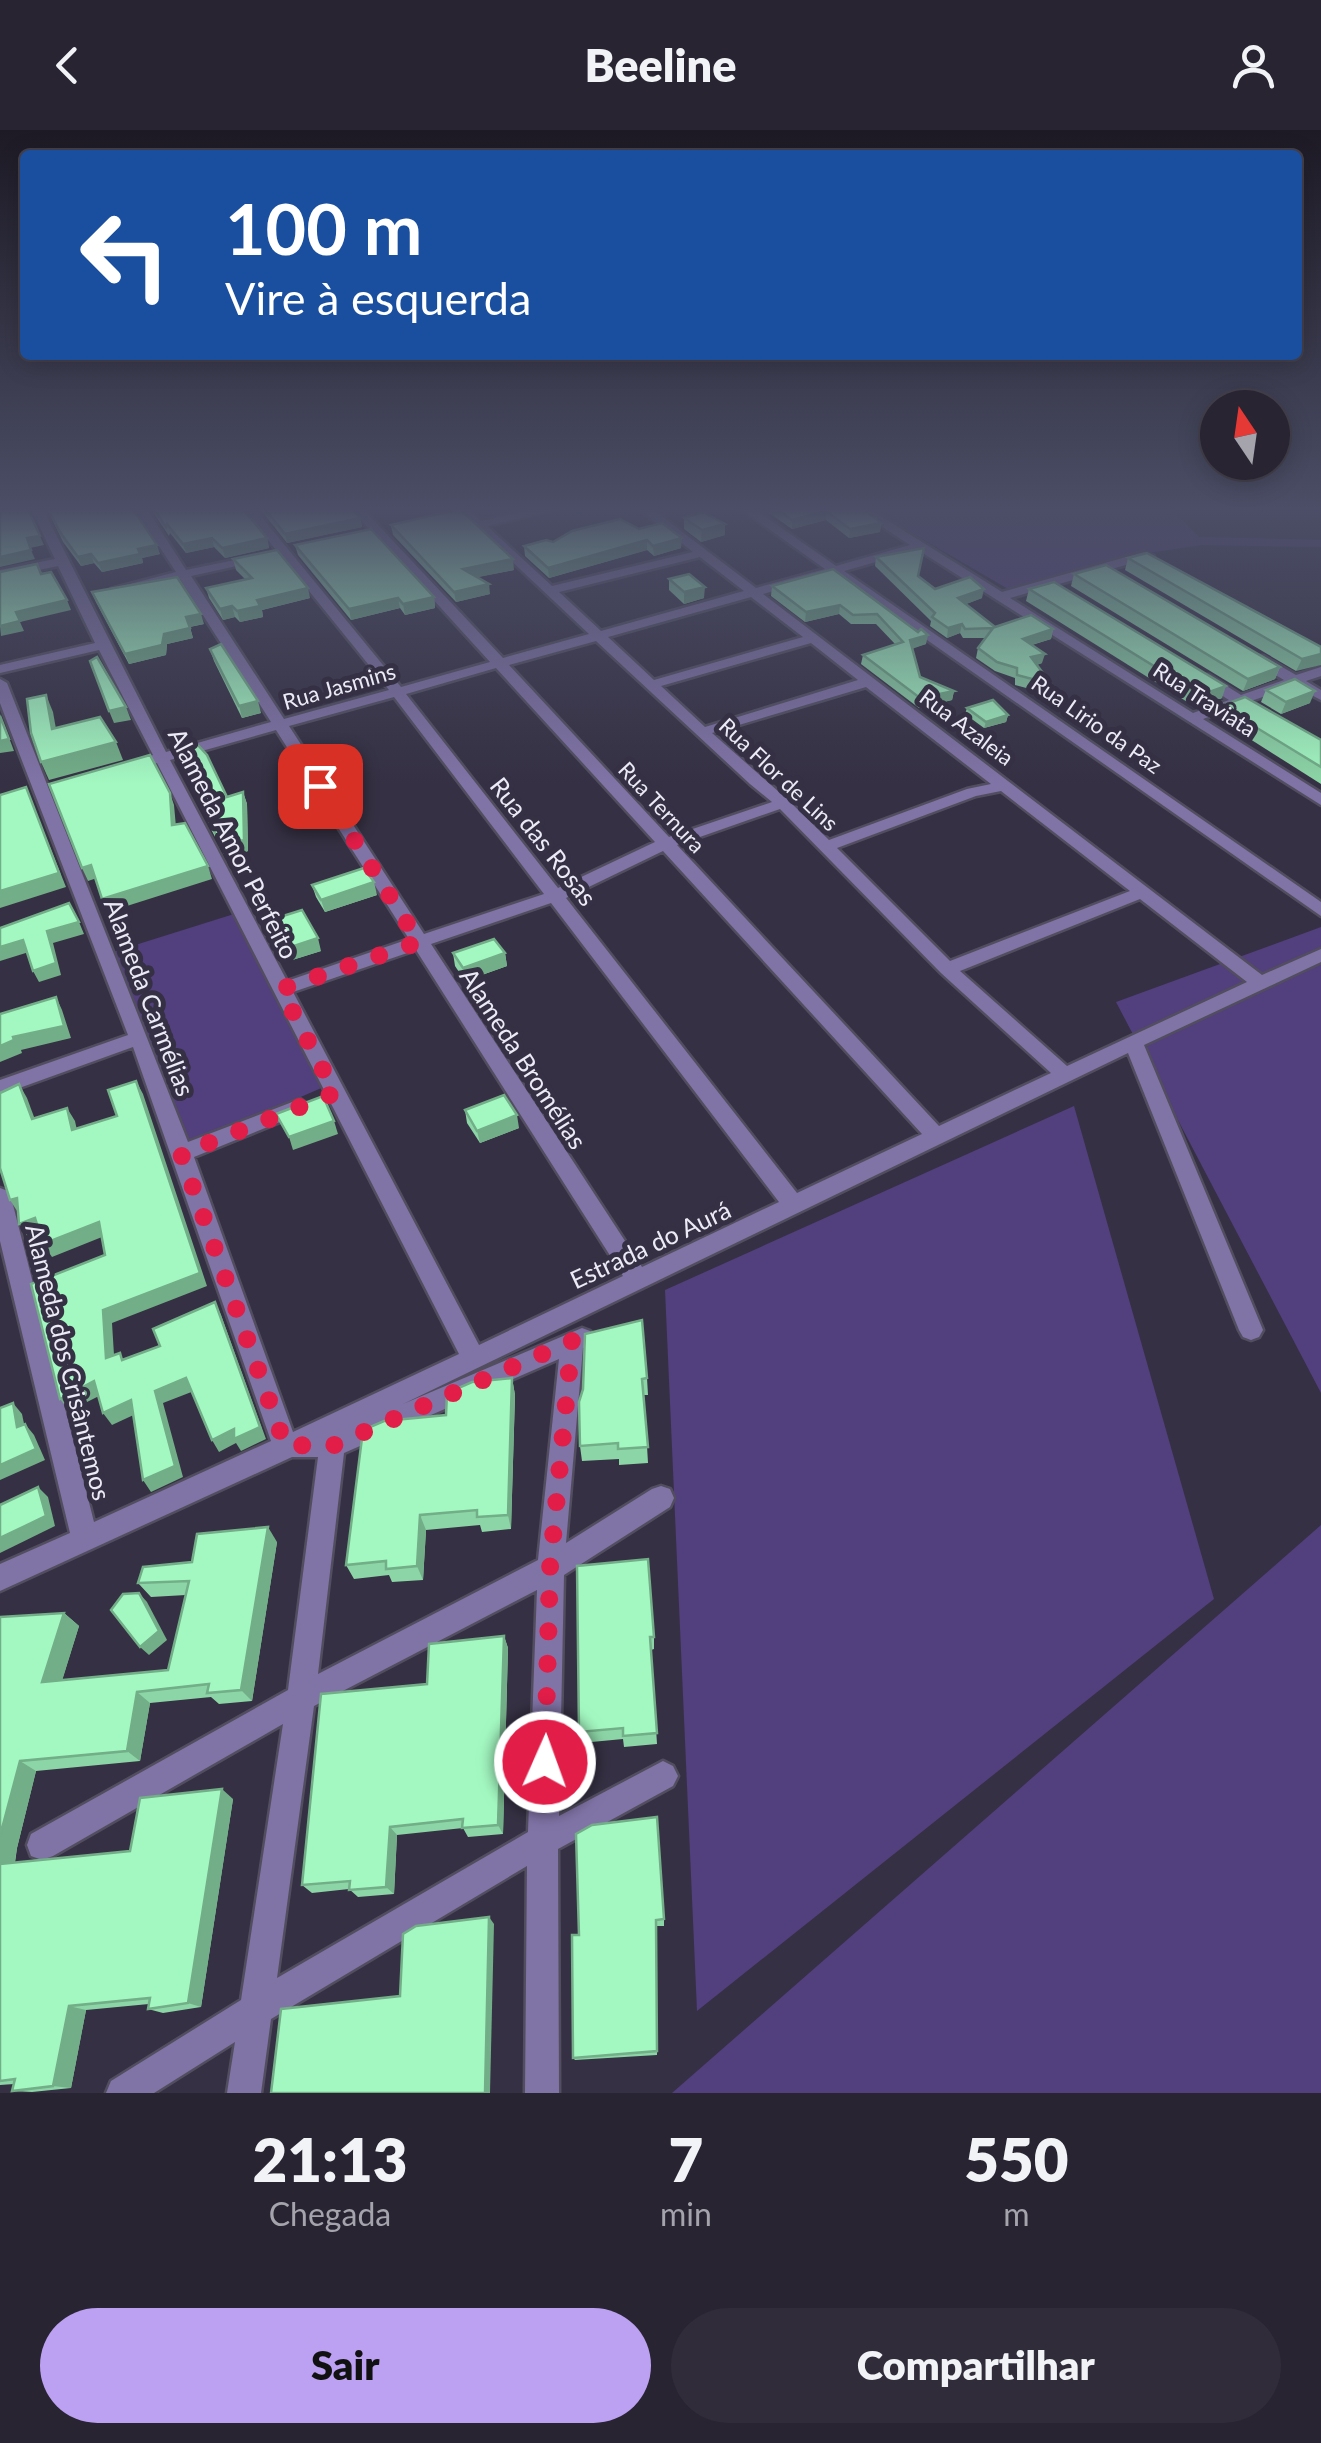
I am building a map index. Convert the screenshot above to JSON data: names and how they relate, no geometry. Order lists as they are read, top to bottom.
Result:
{
  "streets": {
    "street": [
      "Rua Jasmins",
      "Rua Traviata",
      "Rua Lirio da Paz",
      "Rua Azaleia",
      "Rua Flor de Lins",
      "Rua Ternura",
      "Rua das Rosas",
      "Alameda Amor Perfeito",
      "Alameda Carmélias",
      "Alameda Bromélias",
      "Estrada do Aurá",
      "Alameda dos Crisântemos"
    ]
  },
  "crossings": [
    ["Rua Jasmins", "Rua Flor de Lins"],
    ["Rua Jasmins", "Rua Ternura"],
    ["Rua Jasmins", "Rua das Rosas"],
    ["Rua Jasmins", "Alameda Amor Perfeito"],
    ["Rua Jasmins", "Alameda Bromélias"],
    ["Rua Azaleia", "Estrada do Aurá"],
    ["Rua Flor de Lins", "Estrada do Aurá"],
    ["Rua Ternura", "Estrada do Aurá"],
    ["Rua das Rosas", "Estrada do Aurá"],
    ["Alameda Amor Perfeito", "Estrada do Aurá"],
    ["Alameda Carmélias", "Estrada do Aurá"],
    ["Alameda Bromélias", "Estrada do Aurá"],
    ["Estrada do Aurá", "Alameda dos Crisântemos"]
  ],
  "north": "top",
  "page": {
    "header": "Beeline",
    "turn": ["100 m", "Vire à esquerda"],
    "eta": [
      "21:13",
      "Chegada",
      "7",
      "min",
      "550",
      "m"
    ],
    "buttons": ["Sair", "Compartilhar"]
  }
}
